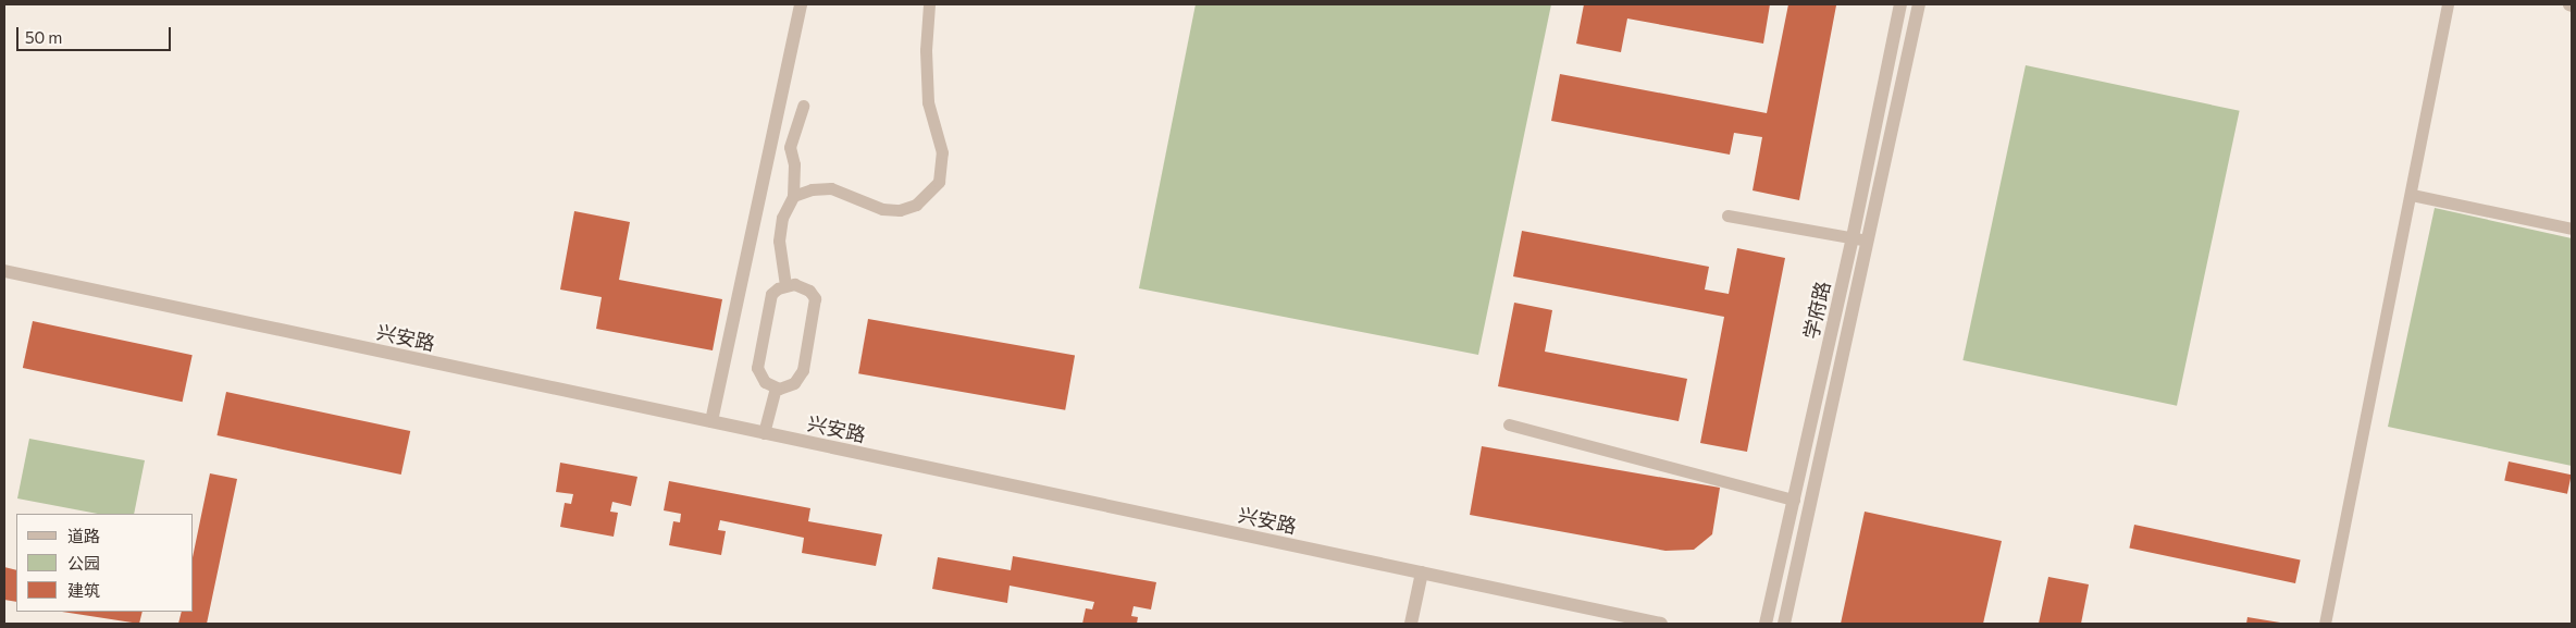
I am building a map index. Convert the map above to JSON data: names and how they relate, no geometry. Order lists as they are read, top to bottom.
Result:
{
  "streets": {
    "street": ["学府路", "兴安路"]
  },
  "legend": ["道路", "公园", "建筑"],
  "scale_bar": "50 m"
}
